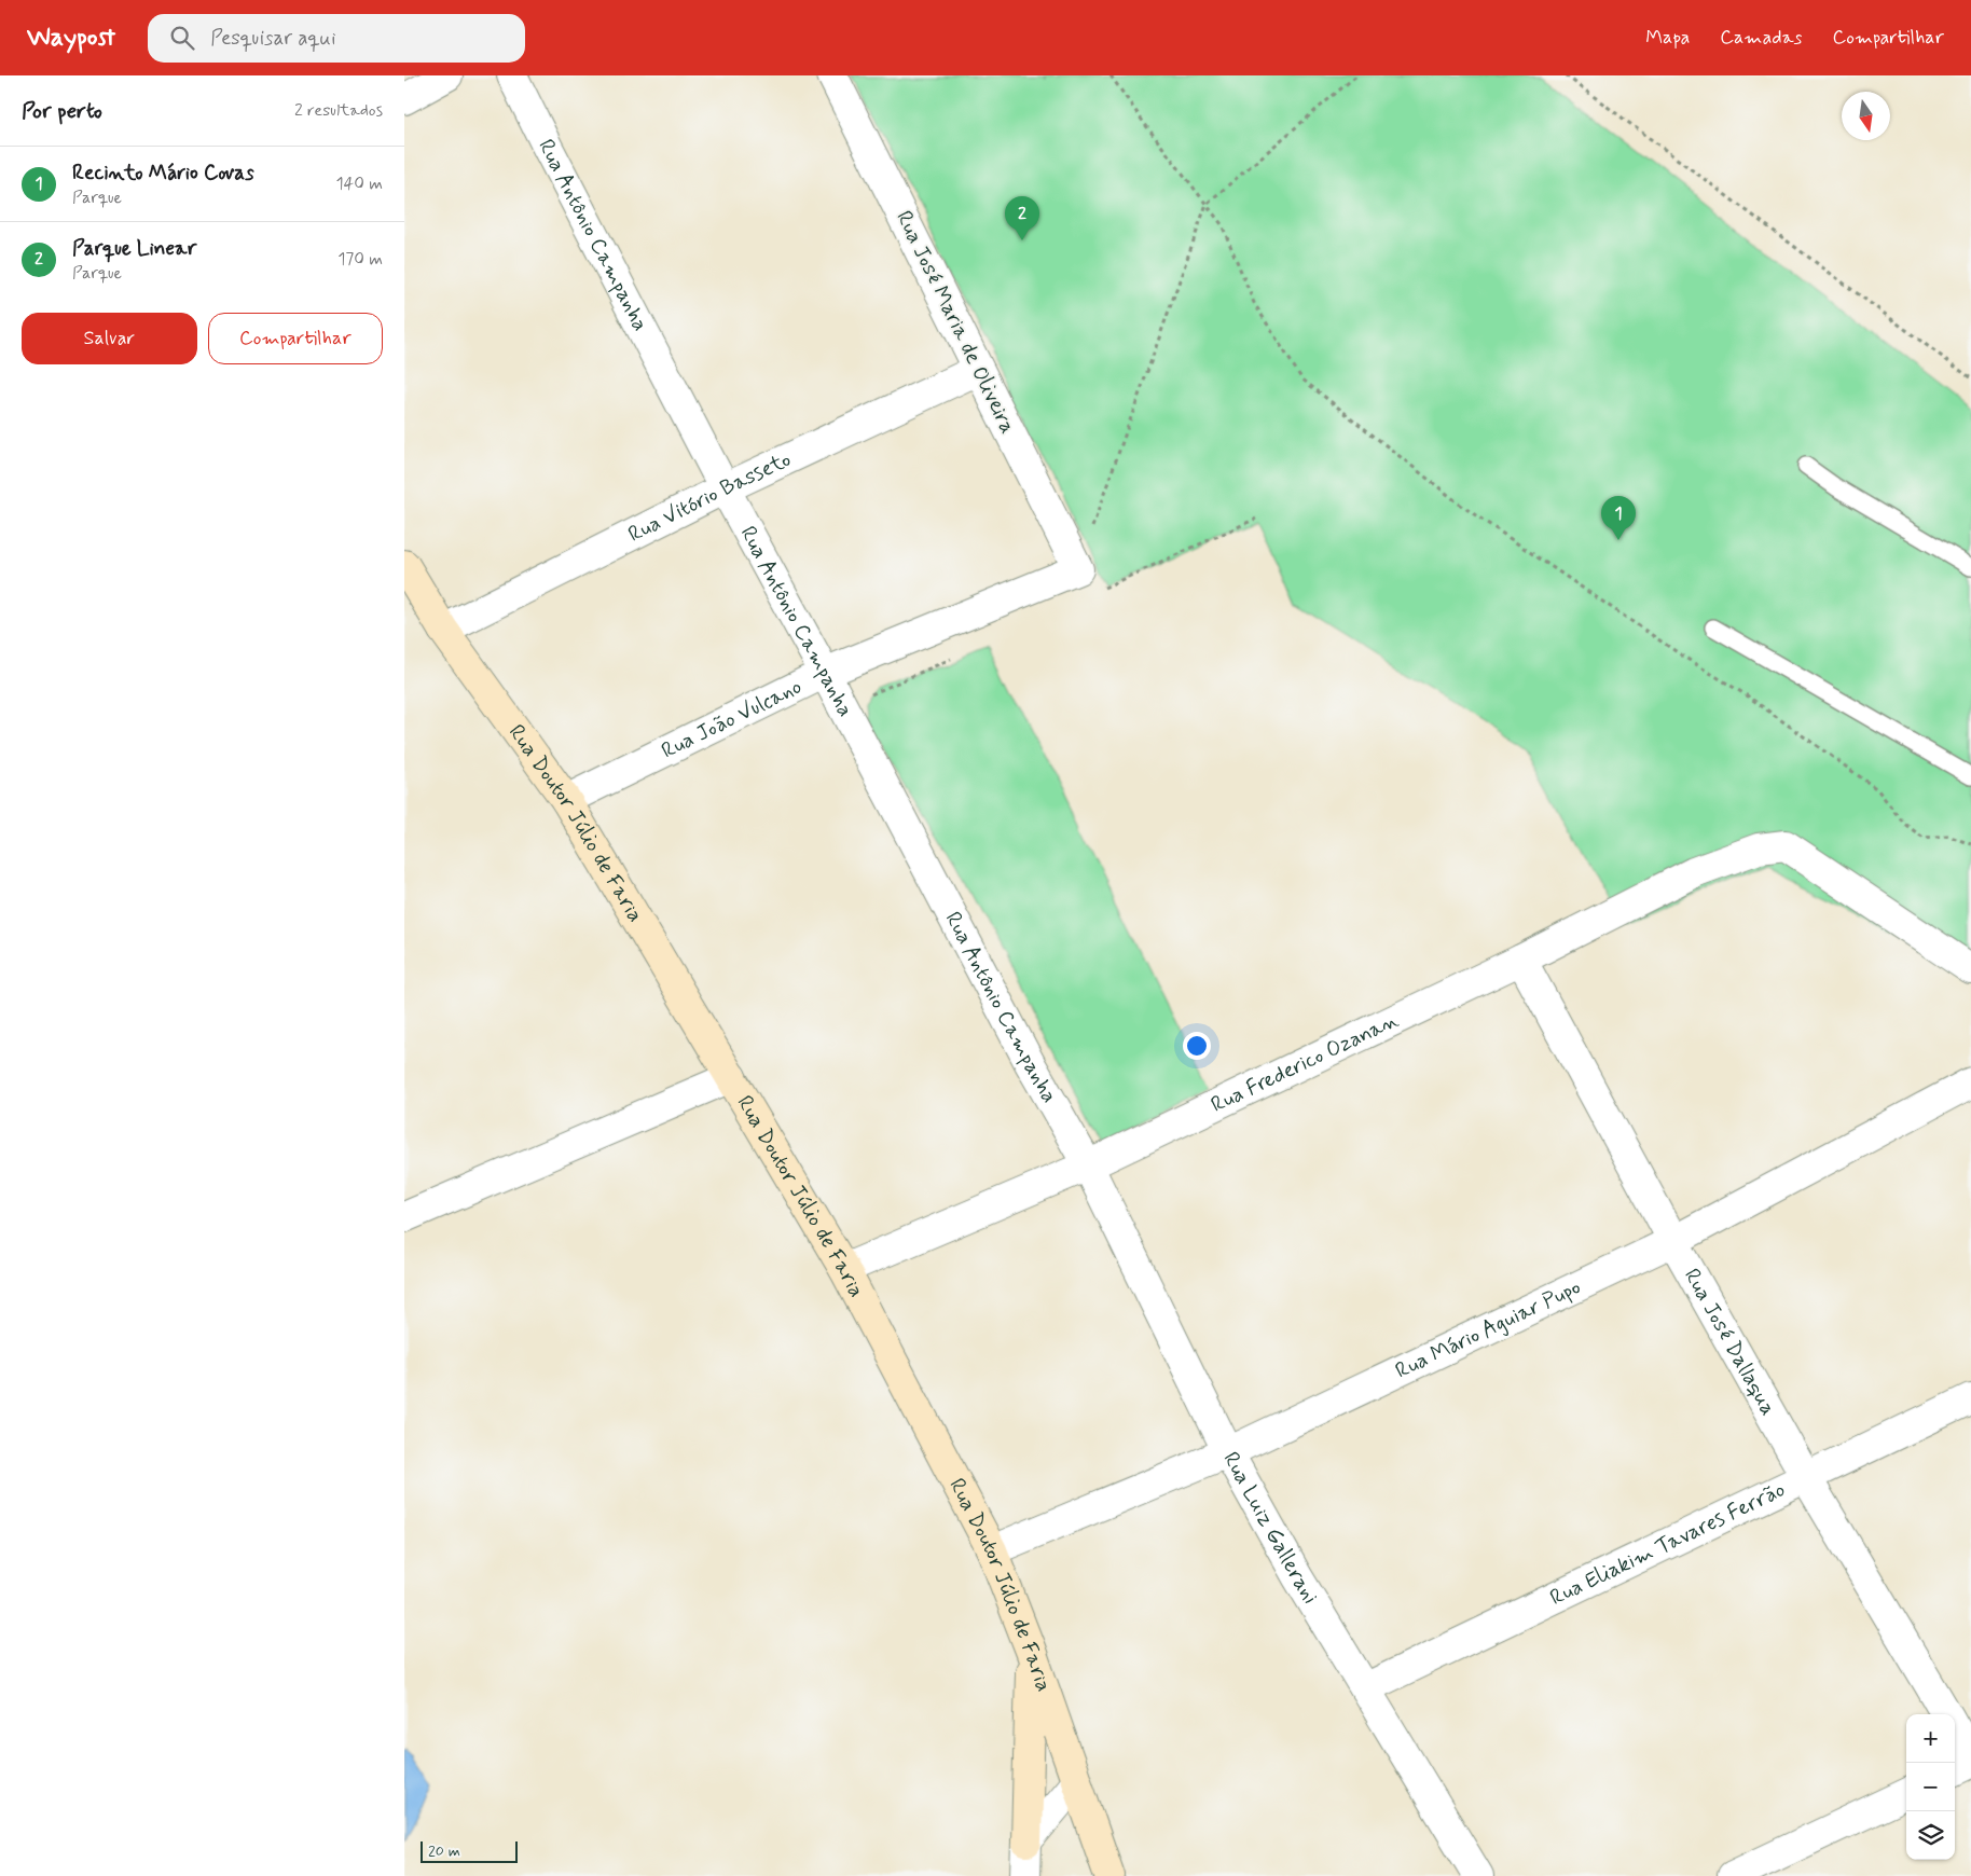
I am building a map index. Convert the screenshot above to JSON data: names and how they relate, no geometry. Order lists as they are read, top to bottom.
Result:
{
  "streets": {
    "main road": ["Rua Doutor Júlio de Faria"],
    "street": [
      "Rua Antônio Campanha",
      "Rua José Maria de Oliveira",
      "Rua Vitório Basseto",
      "Rua João Vulcano",
      "Rua Frederico Ozanan",
      "Rua Mário Aguiar Pupo",
      "Rua José Dallaqua",
      "Rua Luiz Gallerani",
      "Rua Eliakim Tavares Ferrão"
    ]
  },
  "crossings": [
    ["Rua Antônio Campanha", "Rua Vitório Basseto"],
    ["Rua Antônio Campanha", "Rua João Vulcano"],
    ["Rua Antônio Campanha", "Rua Frederico Ozanan"],
    ["Rua Antônio Campanha", "Rua Luiz Gallerani"],
    ["Rua José Maria de Oliveira", "Rua Vitório Basseto"],
    ["Rua José Maria de Oliveira", "Rua João Vulcano"],
    ["Rua Vitório Basseto", "Rua Doutor Júlio de Faria"],
    ["Rua João Vulcano", "Rua Doutor Júlio de Faria"],
    ["Rua Doutor Júlio de Faria", "Rua Frederico Ozanan"],
    ["Rua Doutor Júlio de Faria", "Rua Mário Aguiar Pupo"],
    ["Rua Frederico Ozanan", "Rua José Dallaqua"],
    ["Rua Frederico Ozanan", "Rua Luiz Gallerani"],
    ["Rua Mário Aguiar Pupo", "Rua José Dallaqua"],
    ["Rua Mário Aguiar Pupo", "Rua Luiz Gallerani"],
    ["Rua José Dallaqua", "Rua Eliakim Tavares Ferrão"],
    ["Rua Luiz Gallerani", "Rua Eliakim Tavares Ferrão"]
  ],
  "scale_bar": "20 m",
  "north": "bottom",
  "page": {
    "header": "Waypost",
    "search": "Pesquisar aqui",
    "nav": ["Mapa", "Camadas", "Compartilhar"],
    "heading": ["Por perto", "2 resultados"],
    "list": [
      {
        "mark": "1",
        "name": "Recinto Mário Covas",
        "note": "Parque",
        "value": "140 m"
      },
      {
        "mark": "2",
        "name": "Parque Linear",
        "note": "Parque",
        "value": "170 m"
      }
    ],
    "pins": ["2", "1"],
    "buttons": ["Salvar", "Compartilhar"],
    "map_buttons": ["+", "−"],
    "scale": "20 m"
  }
}
